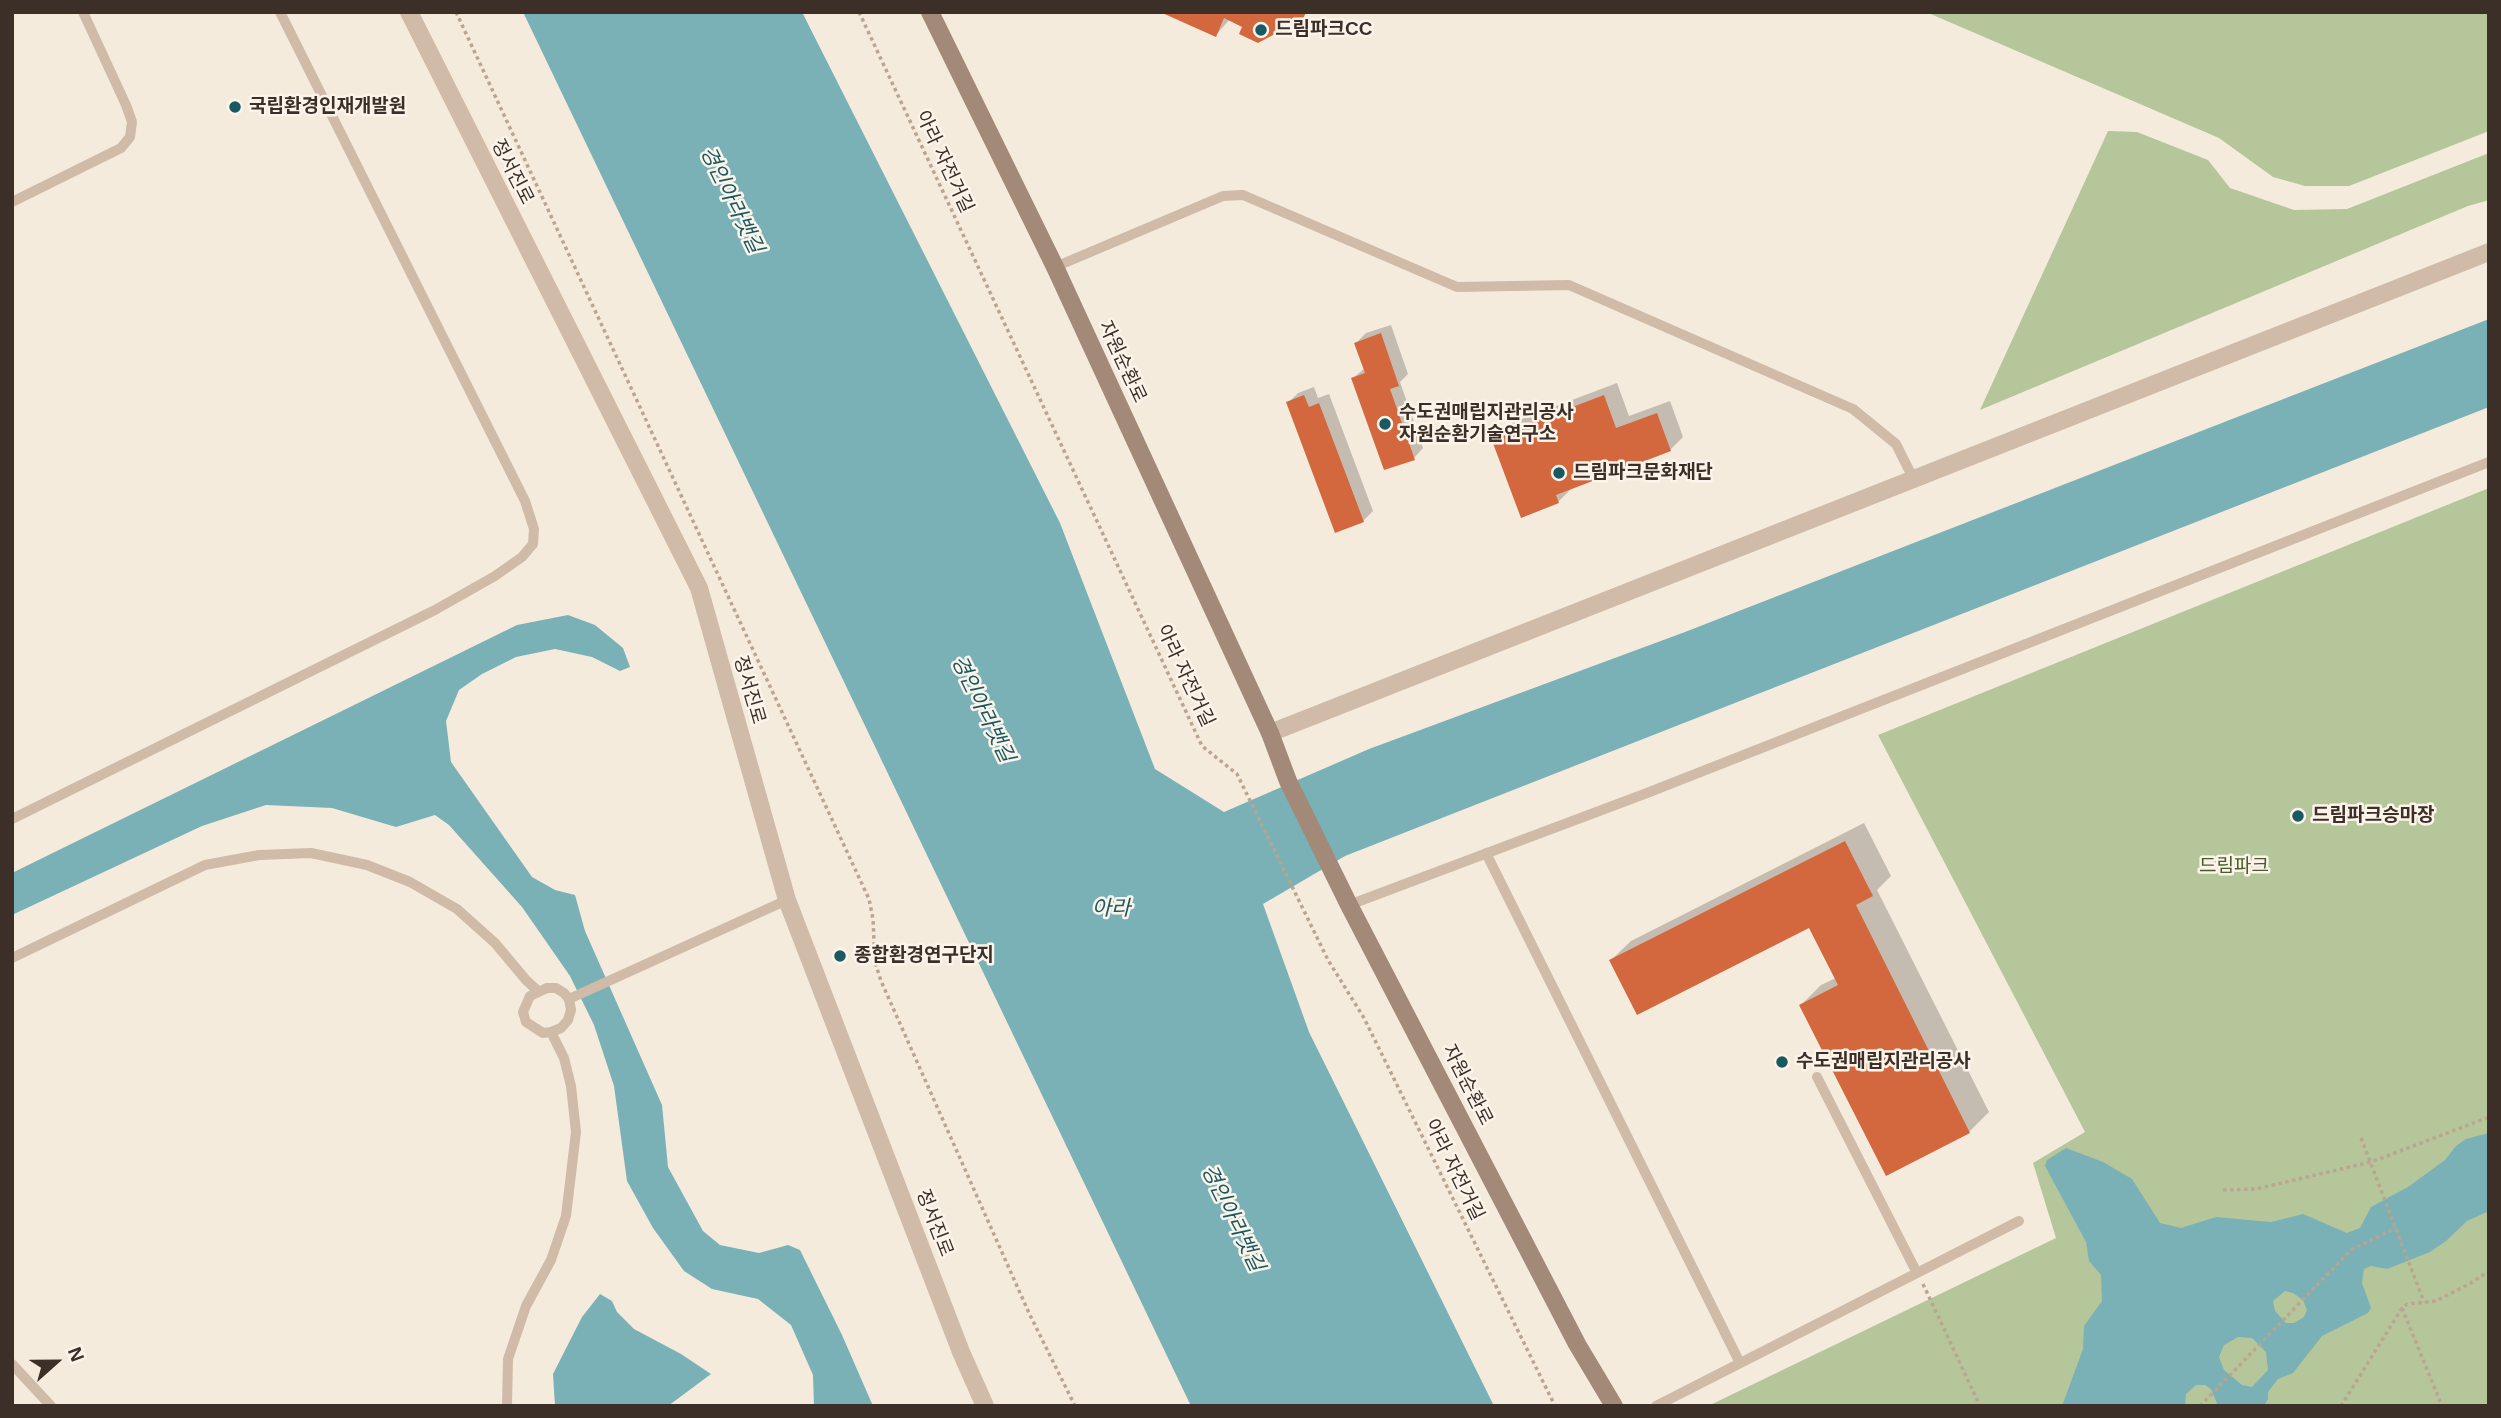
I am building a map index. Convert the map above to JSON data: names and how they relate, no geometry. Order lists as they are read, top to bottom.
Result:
{
  "streets": {
    "main road": ["자원순환로"],
    "street": ["정서진로"],
    "path": ["아라 자전거길"]
  },
  "water": ["경인아라뱃길", "아라"],
  "parks": ["드림파크"],
  "places": [
    "드림파크CC",
    "국립환경인재개발원",
    "수도권매립지관리공사 자원순환기술연구소",
    "드림파크문화재단",
    "드림파크승마장",
    "종합환경연구단지",
    "수도권매립지관리공사"
  ],
  "north": "right"
}
